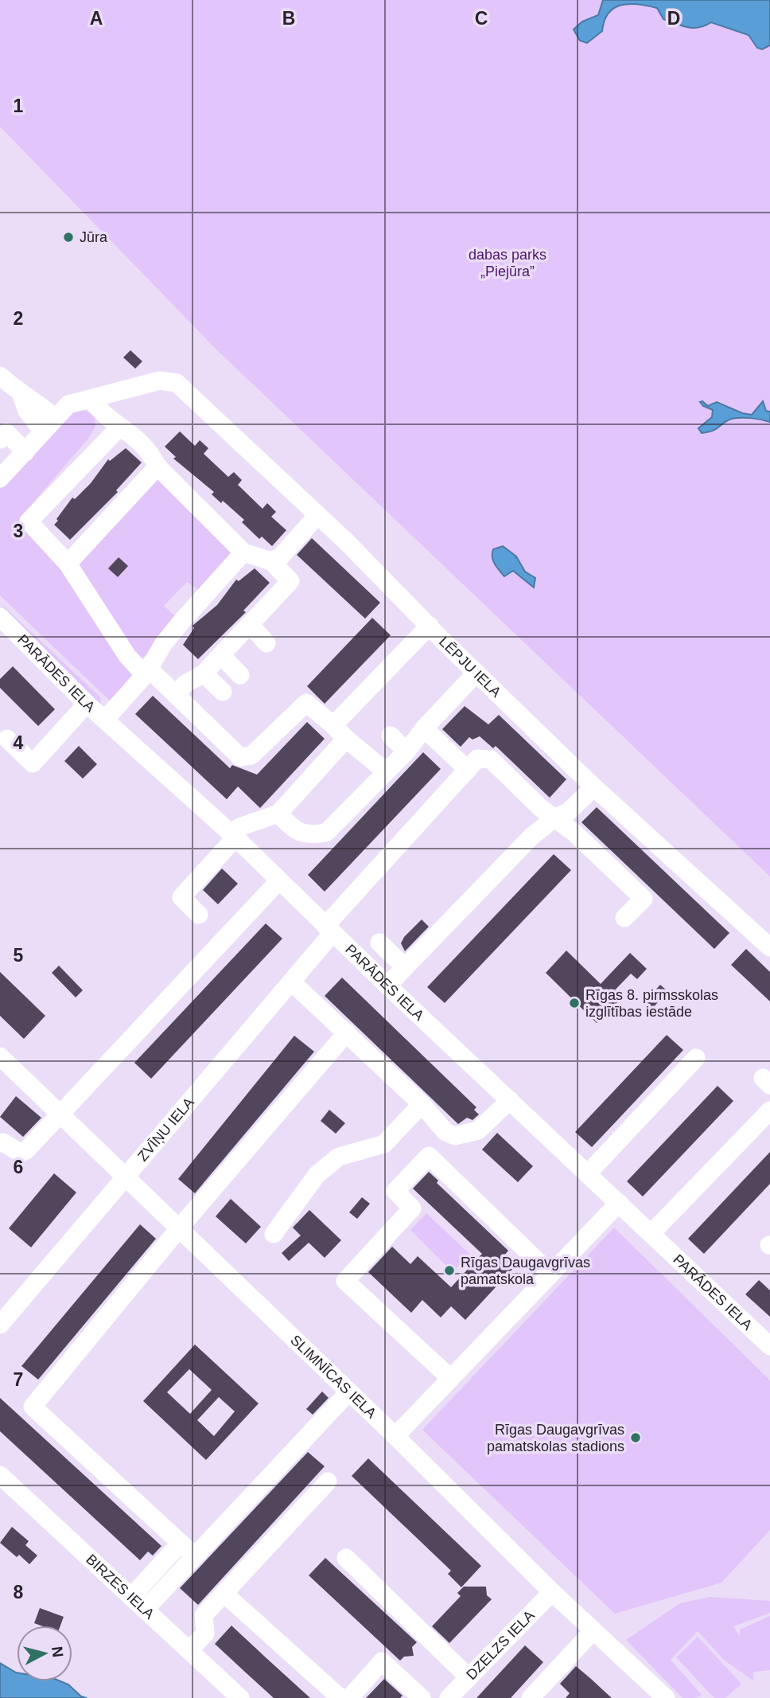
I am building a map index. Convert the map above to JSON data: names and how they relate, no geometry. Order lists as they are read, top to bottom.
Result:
{
  "streets": {
    "street": [
      "LĒPJU IELA",
      "PARĀDES IELA",
      "ZVĪŅU IELA",
      "SLIMNĪCAS IELA",
      "BIRZES IELA",
      "DZELZS IELA"
    ]
  },
  "crossings": [
    ["PARĀDES IELA", "ZVĪŅU IELA"],
    ["ZVĪŅU IELA", "SLIMNĪCAS IELA"],
    ["SLIMNĪCAS IELA", "DZELZS IELA"]
  ],
  "parks": ["dabas parks „Piejūra”"],
  "places": [
    "Jūra",
    "Rīgas 8. pirmsskolas izglītības iestāde",
    "Rīgas Daugavgrīvas pamatskola",
    "Rīgas Daugavgrīvas pamatskolas stadions"
  ],
  "north": "right",
  "grid": {
    "columns": [
      "A",
      "B",
      "C",
      "D"
    ],
    "rows": [
      "1",
      "2",
      "3",
      "4",
      "5",
      "6",
      "7",
      "8"
    ]
  }
}
